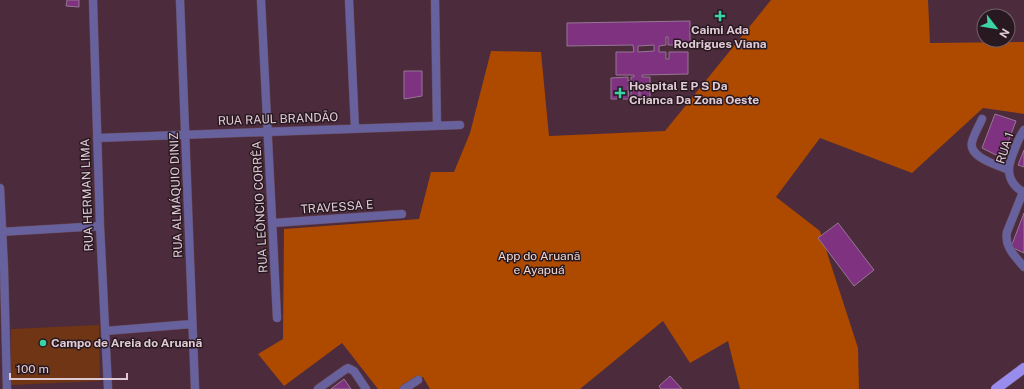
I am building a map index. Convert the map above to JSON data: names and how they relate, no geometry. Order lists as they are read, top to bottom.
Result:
{
  "streets": {
    "street": [
      "RUA RAUL BRANDÃO",
      "RUA 1",
      "RUA HERMAN LIMA",
      "RUA ALMÁQUIO DINIZ",
      "RUA LEÔNCIO CORRÊA",
      "TRAVESSA E"
    ]
  },
  "crossings": [
    ["RUA RAUL BRANDÃO", "RUA HERMAN LIMA"],
    ["RUA RAUL BRANDÃO", "RUA ALMÁQUIO DINIZ"],
    ["RUA RAUL BRANDÃO", "RUA LEÔNCIO CORRÊA"],
    ["RUA LEÔNCIO CORRÊA", "TRAVESSA E"]
  ],
  "parks": ["App do Aruanã e Ayapuá"],
  "places": {
    "health": ["Caimi Ada Rodrigues Viana", "Hospital E P S Da Crianca Da Zona Oeste"],
    "other": ["Campo de Areia do Aruanã"]
  },
  "scale_bar": "100 m",
  "north": "bottom right"
}
